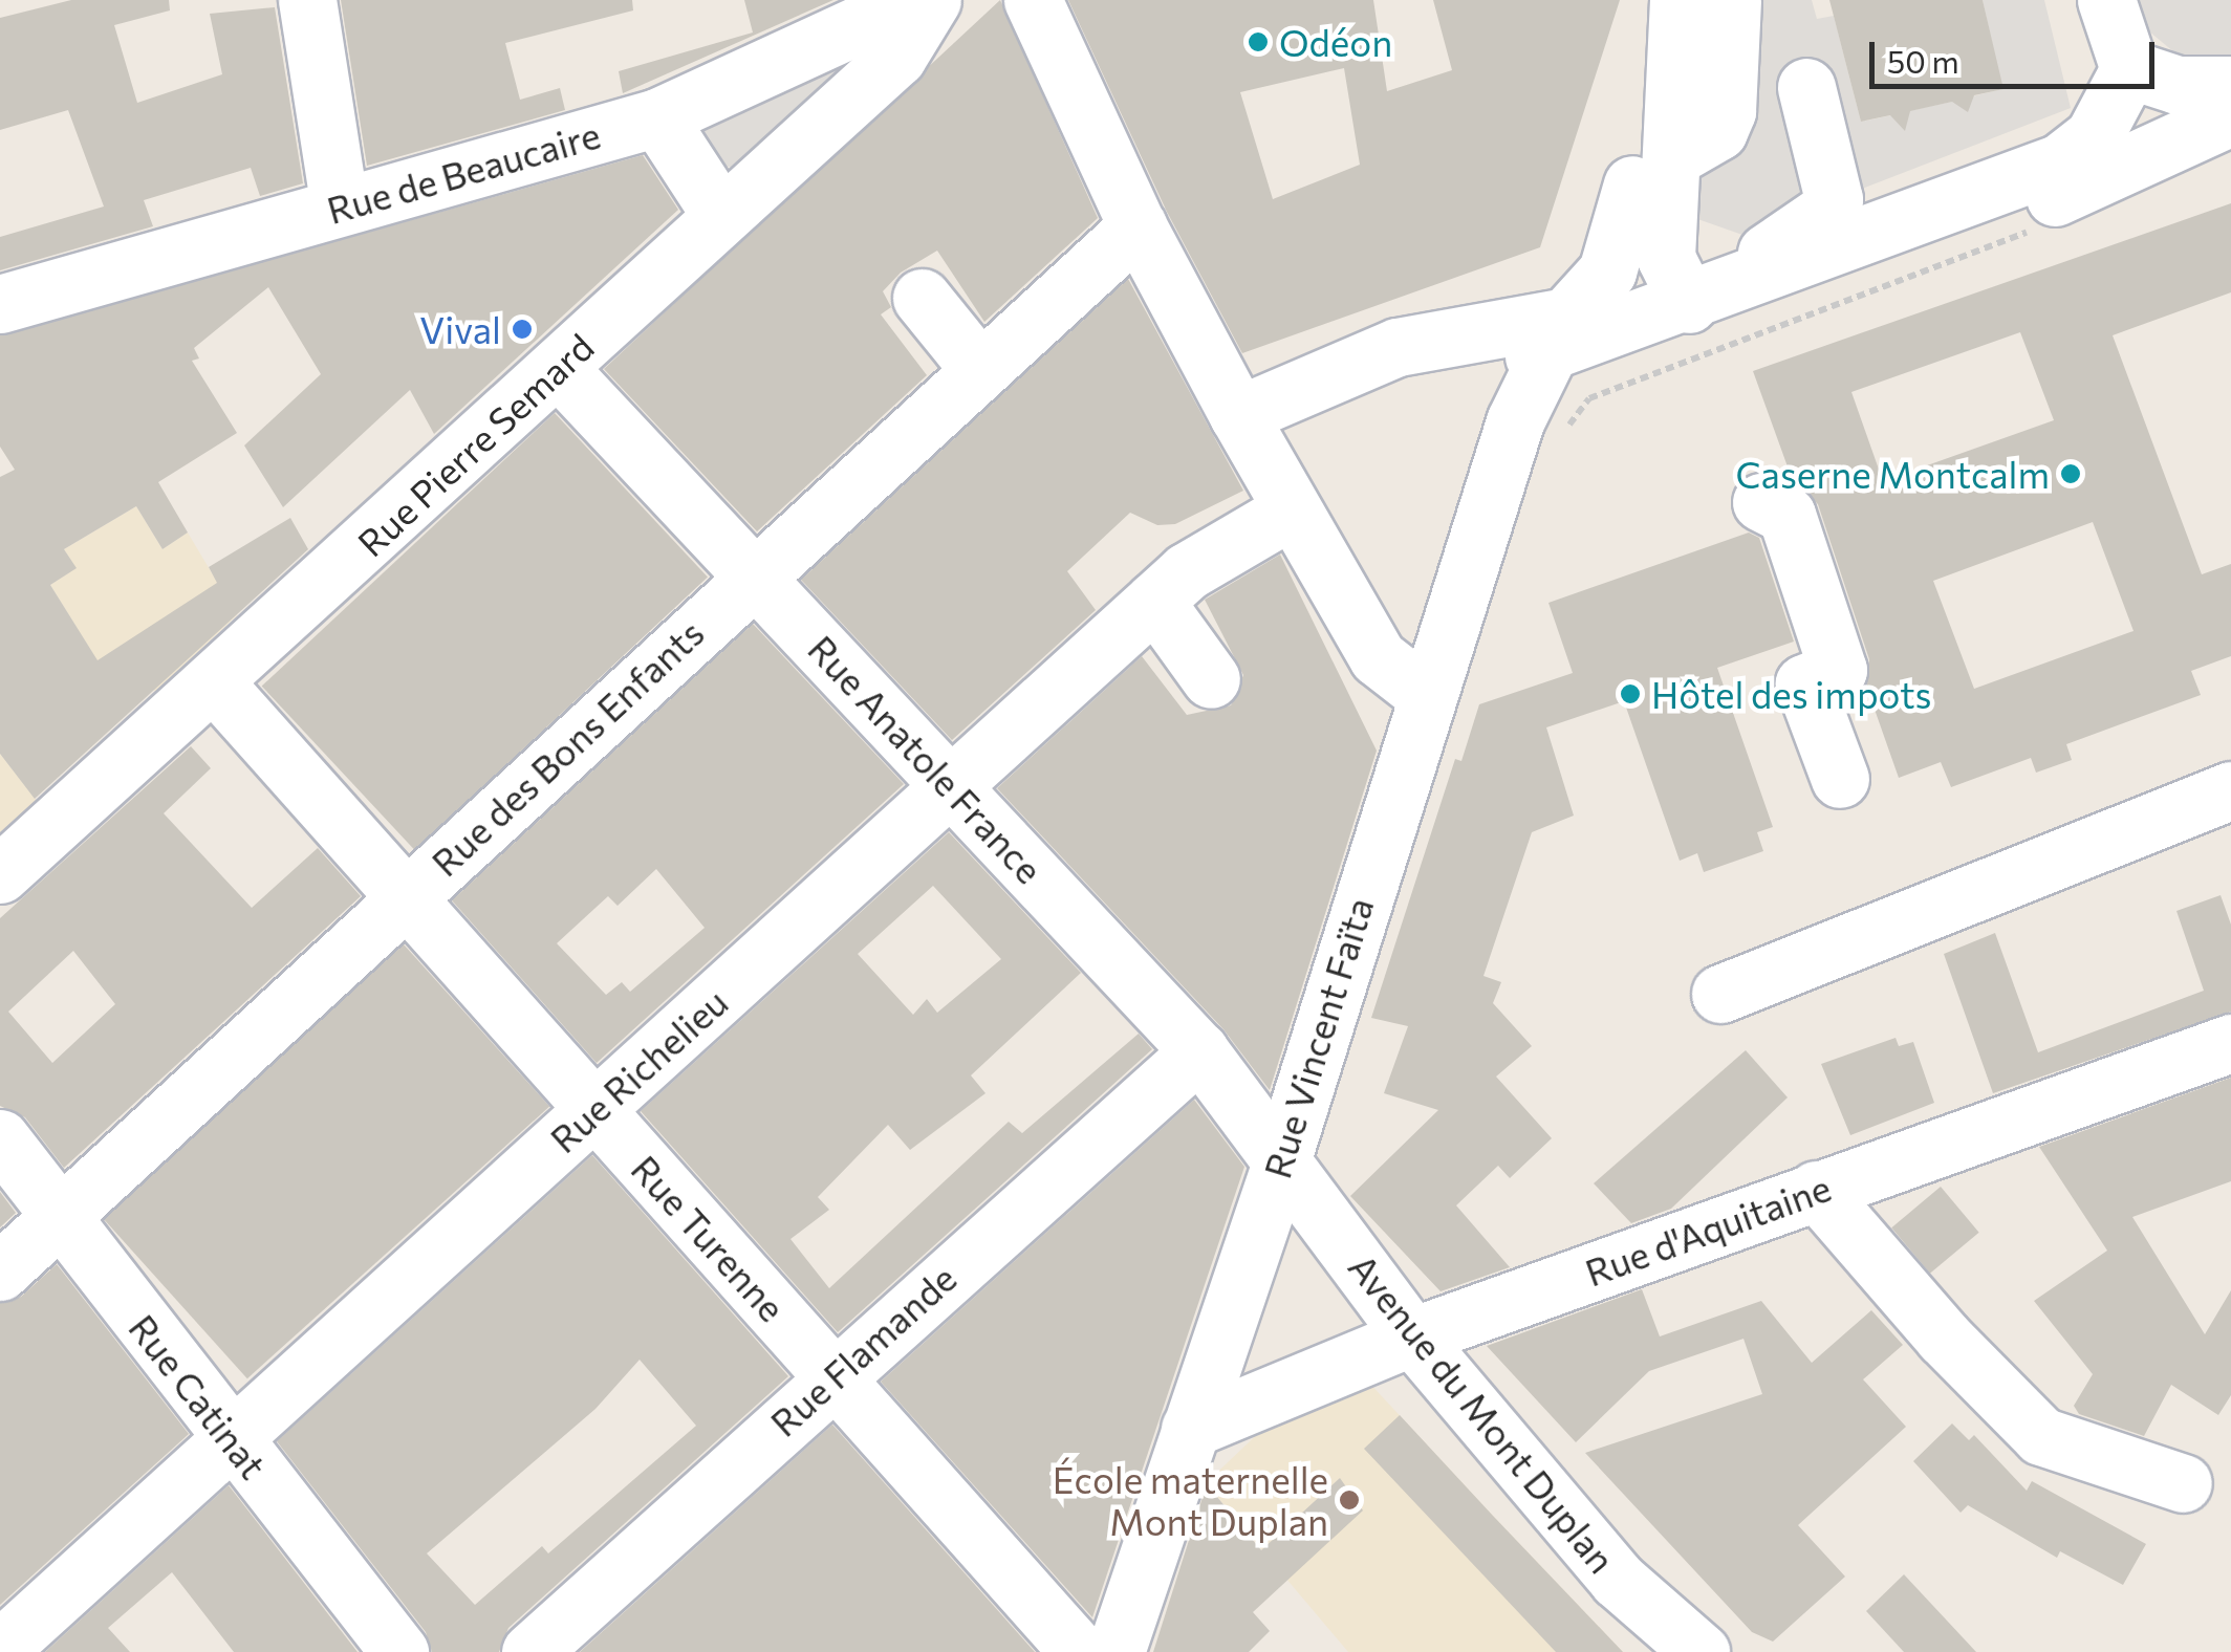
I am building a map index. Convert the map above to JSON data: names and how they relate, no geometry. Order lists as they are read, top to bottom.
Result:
{
  "streets": {
    "street": [
      "Rue de Beaucaire",
      "Rue Pierre Semard",
      "Rue des Bons Enfants",
      "Rue Anatole France",
      "Rue Vincent Faïta",
      "Rue Richelieu",
      "Rue d'Aquitaine",
      "Rue Turenne",
      "Rue Flamande",
      "Rue Catinat",
      "Avenue du Mont Duplan"
    ]
  },
  "crossings": [
    ["Rue Pierre Semard", "Rue Anatole France"],
    ["Rue Pierre Semard", "Rue Turenne"],
    ["Rue des Bons Enfants", "Rue Anatole France"],
    ["Rue des Bons Enfants", "Rue Turenne"],
    ["Rue des Bons Enfants", "Rue Catinat"],
    ["Rue Anatole France", "Rue Vincent Faïta"],
    ["Rue Anatole France", "Rue Richelieu"],
    ["Rue Anatole France", "Rue Flamande"],
    ["Rue Anatole France", "Avenue du Mont Duplan"],
    ["Rue Vincent Faïta", "Rue d'Aquitaine"],
    ["Rue Vincent Faïta", "Rue Turenne"],
    ["Rue Vincent Faïta", "Avenue du Mont Duplan"],
    ["Rue Richelieu", "Rue Turenne"],
    ["Rue Richelieu", "Rue Catinat"],
    ["Rue d'Aquitaine", "Avenue du Mont Duplan"],
    ["Rue Turenne", "Rue Flamande"]
  ],
  "places": [
    "Odéon",
    "Vival",
    "Caserne Montcalm",
    "Hôtel des impots",
    "École maternelle Mont Duplan"
  ],
  "scale_bar": "50 m"
}
